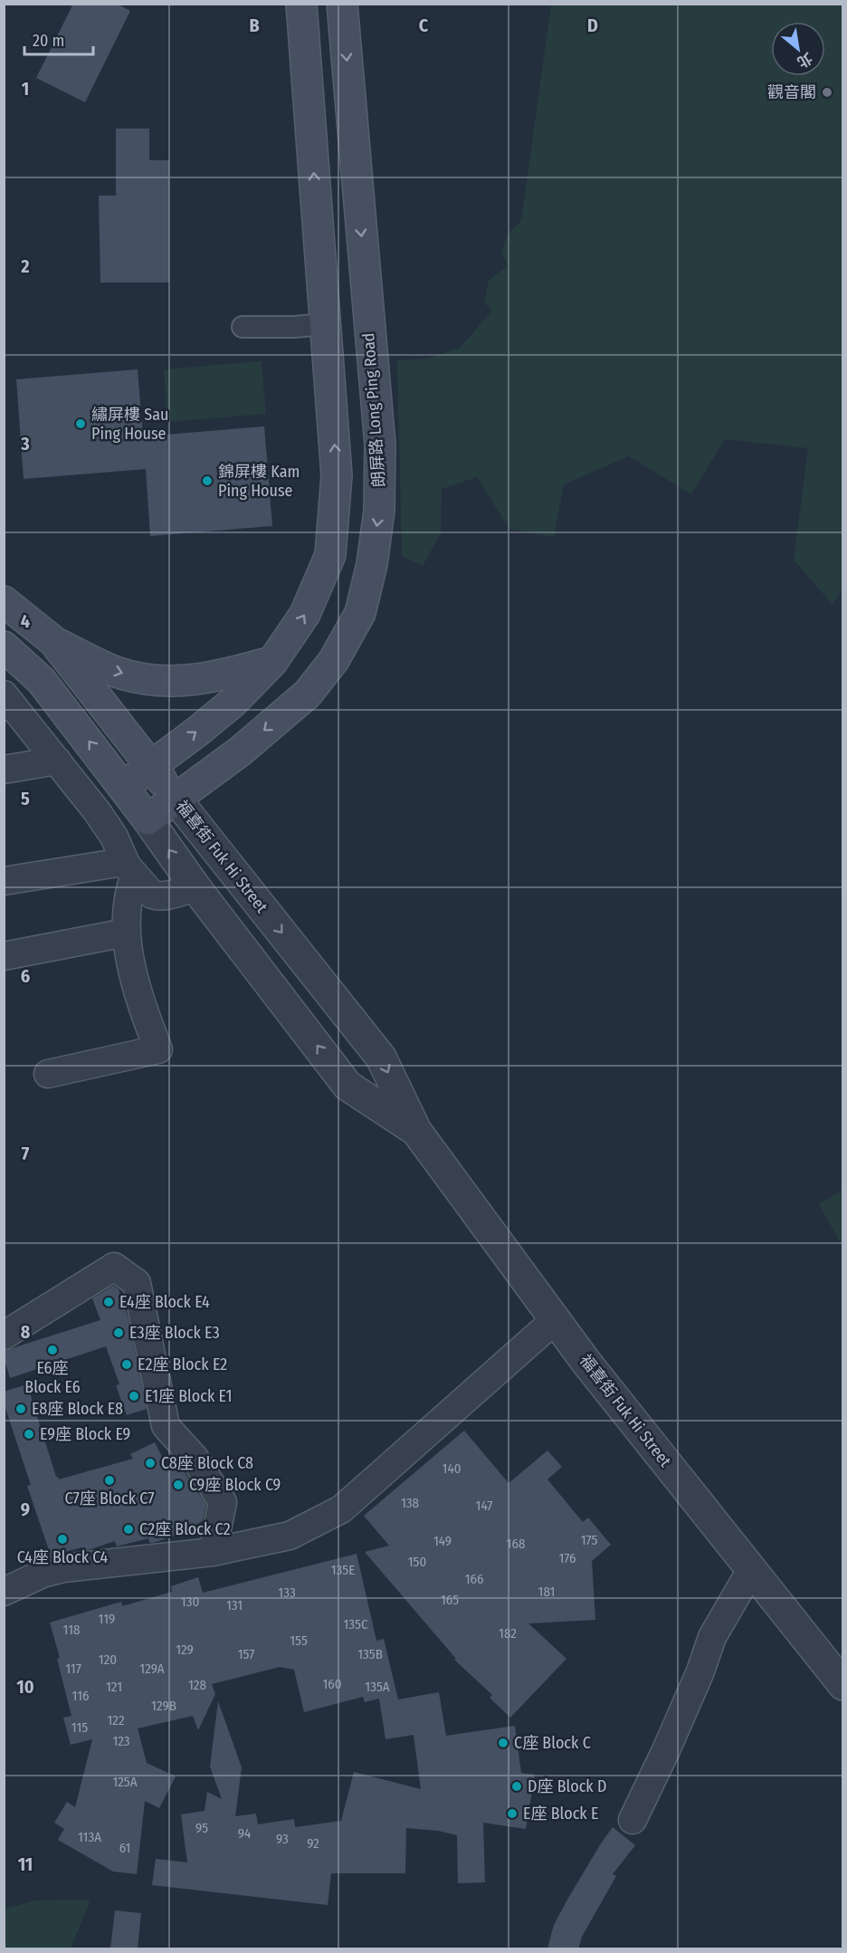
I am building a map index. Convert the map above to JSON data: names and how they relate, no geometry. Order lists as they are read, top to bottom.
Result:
{
  "streets": {
    "main road": ["朗屏路 Long Ping Road", "福喜街 Fuk Hi Street"]
  },
  "crossings": [
    ["朗屏路 Long Ping Road", "福喜街 Fuk Hi Street"]
  ],
  "places": [
    "觀音閣",
    "繡屏樓 Sau Ping House",
    "錦屏樓 Kam Ping House",
    "E4座 Block E4",
    "E3座 Block E3",
    "E6座 Block E6",
    "E2座 Block E2",
    "E1座 Block E1",
    "E8座 Block E8",
    "E9座 Block E9",
    "C8座 Block C8",
    "C7座 Block C7",
    "C9座 Block C9",
    "C2座 Block C2",
    "C4座 Block C4",
    "C座 Block C",
    "D座 Block D",
    "E座 Block E"
  ],
  "house_numbers": [
    "140",
    "138",
    "147",
    "175",
    "149",
    "168",
    "176",
    "150",
    "135E",
    "166",
    "181",
    "133",
    "165",
    "130",
    "131",
    "119",
    "135C",
    "118",
    "182",
    "155",
    "129",
    "157",
    "135B",
    "120",
    "117",
    "129A",
    "160",
    "128",
    "121",
    "135A",
    "116",
    "129B",
    "122",
    "115",
    "123",
    "125A",
    "95",
    "94",
    "113A",
    "93",
    "92",
    "61"
  ],
  "scale_bar": "20 m",
  "north": "bottom right",
  "grid": {
    "columns": ["B", "C", "D"],
    "rows": [
      "1",
      "2",
      "3",
      "4",
      "5",
      "6",
      "7",
      "8",
      "9",
      "10",
      "11"
    ]
  }
}
